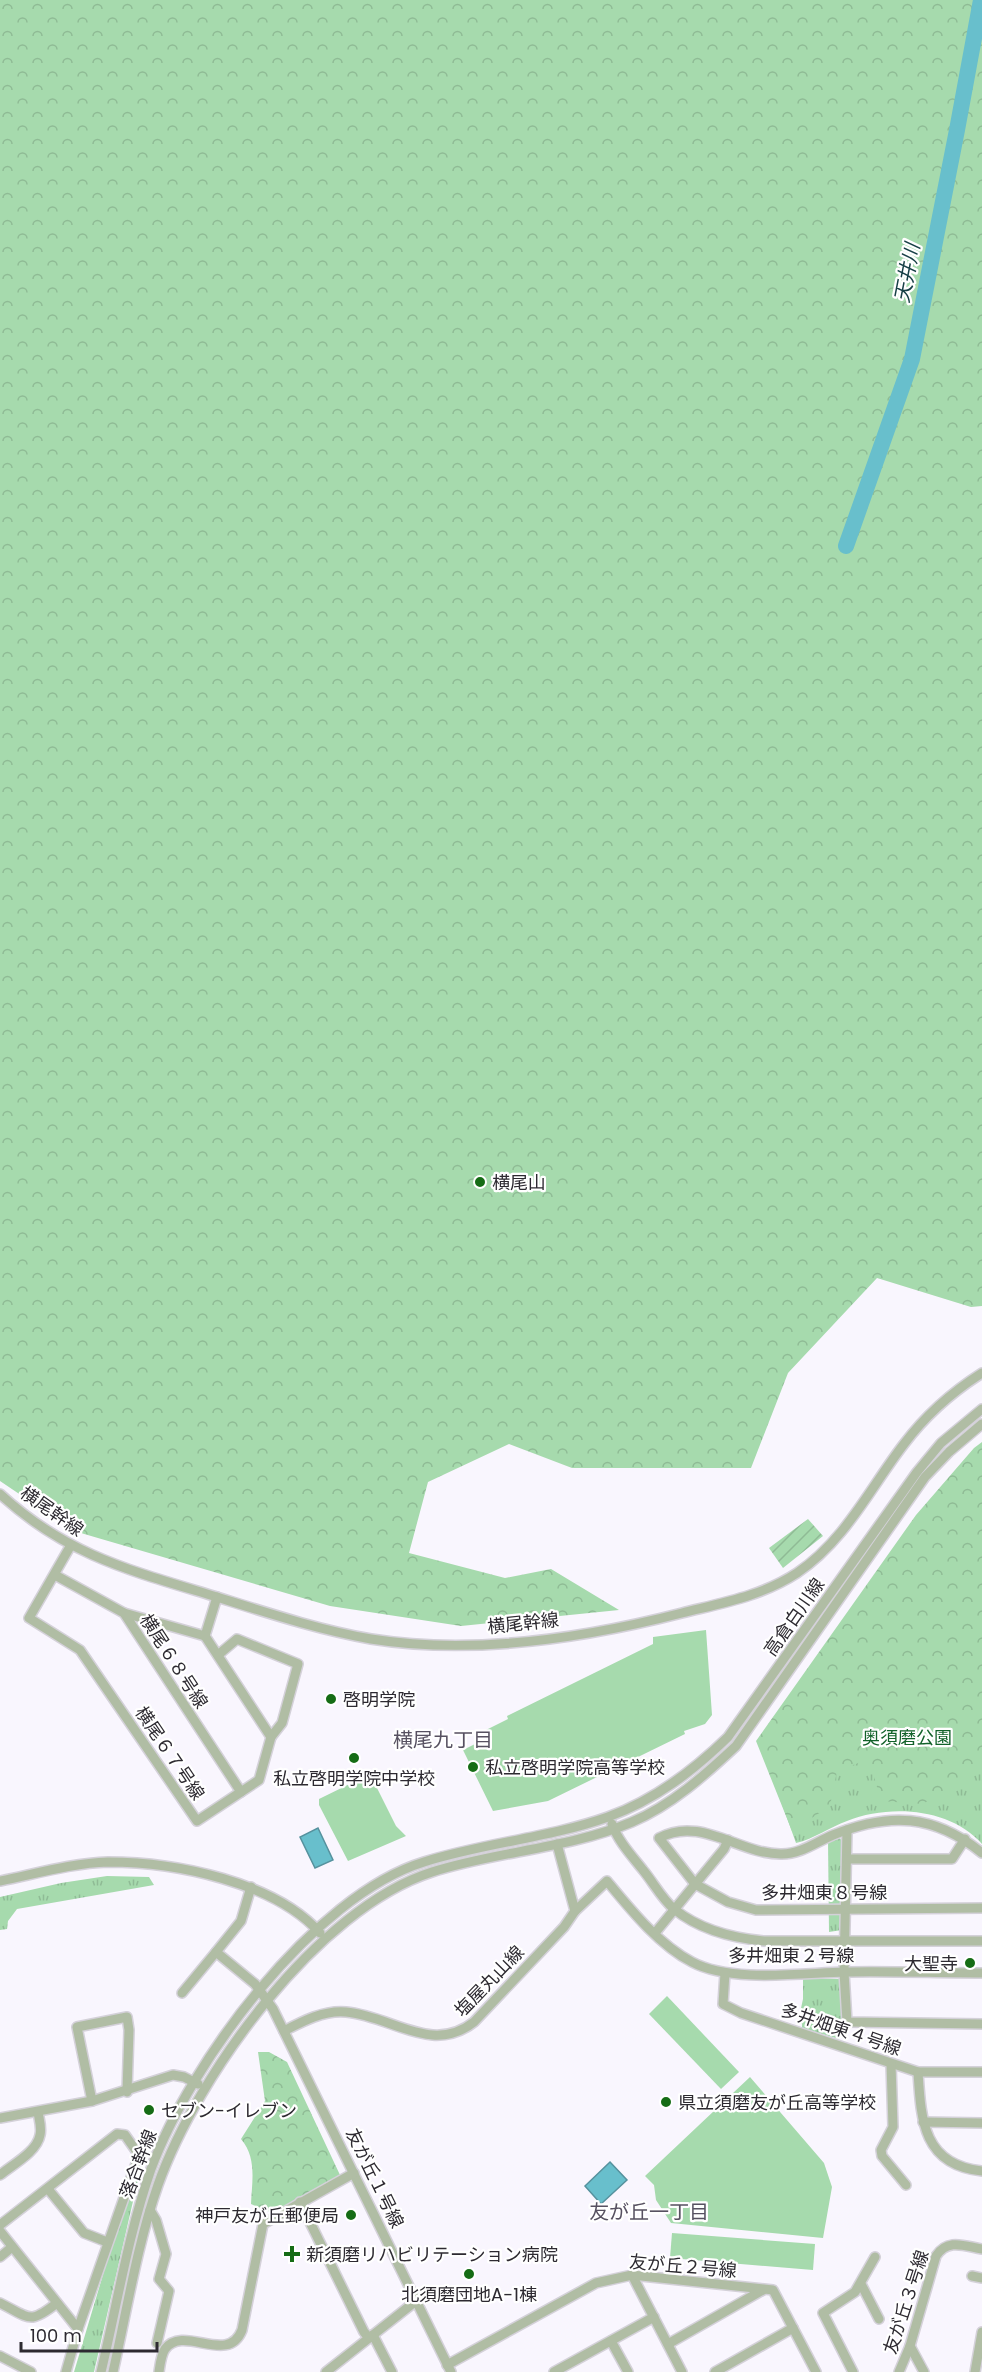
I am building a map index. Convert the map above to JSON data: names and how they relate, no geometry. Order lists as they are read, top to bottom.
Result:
{
  "streets": {
    "street": [
      "横尾幹線",
      "高倉白川線",
      "横尾６８号線",
      "横尾６７号線",
      "多井畑東８号線",
      "多井畑東２号線",
      "塩屋丸山線",
      "多井畑東４号線",
      "落合幹線",
      "友が丘１号線",
      "友が丘２号線",
      "友が丘３号線"
    ]
  },
  "crossings": [
    ["横尾幹線", "横尾６７号線"],
    ["横尾６８号線", "横尾６７号線"],
    ["多井畑東２号線", "塩屋丸山線"],
    ["多井畑東２号線", "多井畑東４号線"],
    ["塩屋丸山線", "友が丘１号線"],
    ["友が丘１号線", "友が丘２号線"]
  ],
  "districts": ["横尾九丁目", "友が丘一丁目"],
  "water": ["天井川"],
  "parks": ["奥須磨公園"],
  "places": {
    "other": [
      "横尾山",
      "啓明学院",
      "私立啓明学院中学校",
      "私立啓明学院高等学校",
      "大聖寺",
      "県立須磨友が丘高等学校",
      "セブン-イレブン",
      "神戸友が丘郵便局",
      "北須磨団地A-1棟"
    ],
    "health": ["新須磨リハビリテーション病院"]
  },
  "scale_bar": "100 m"
}
